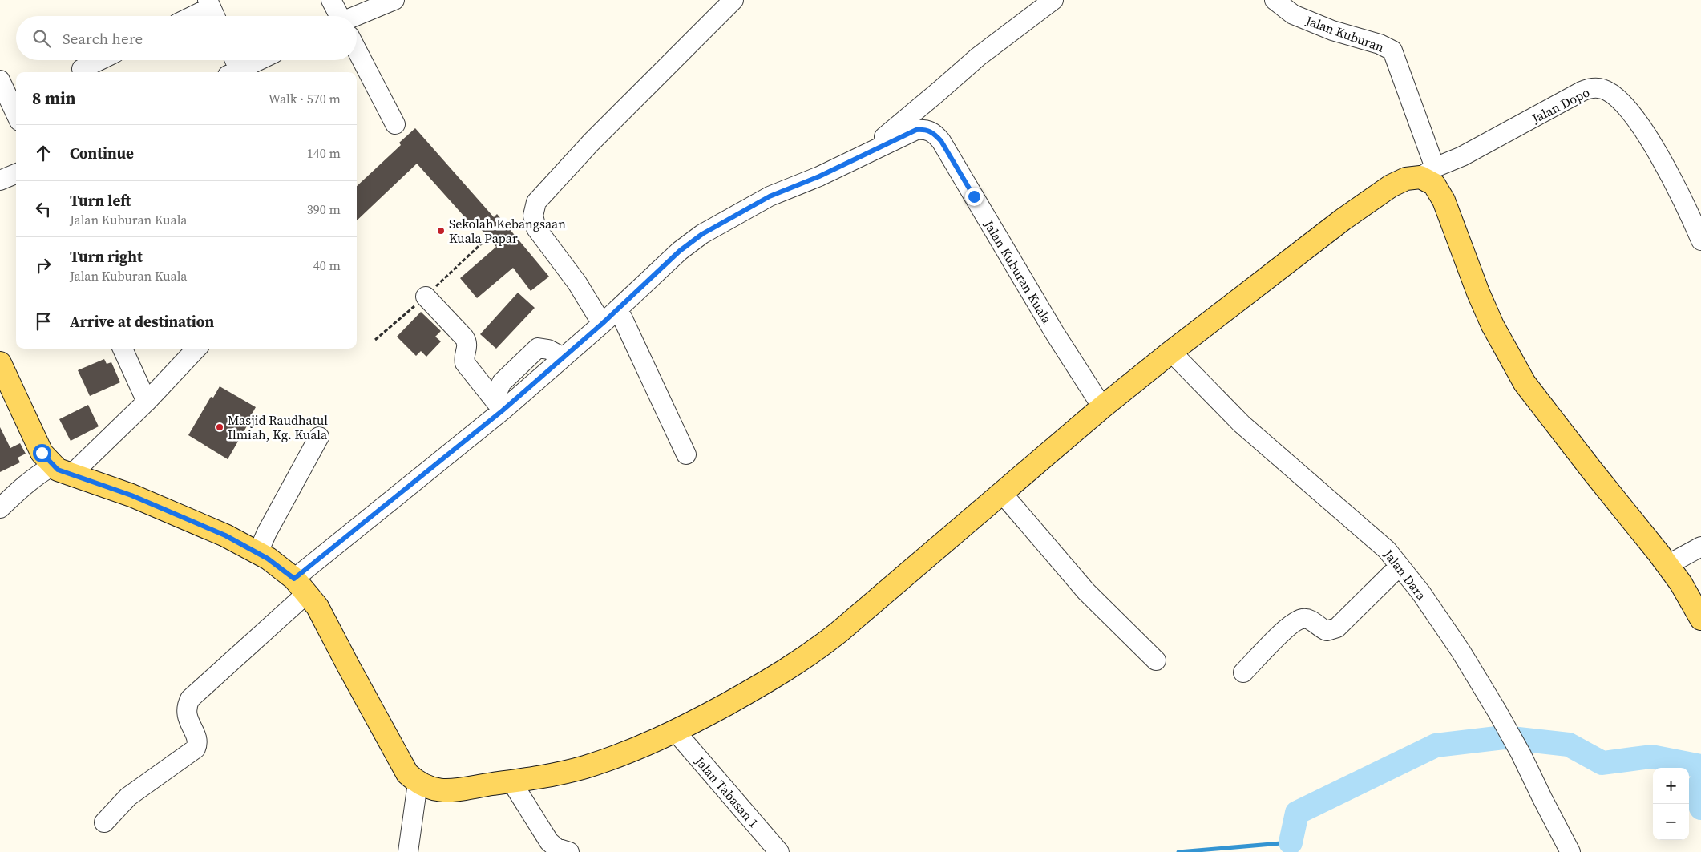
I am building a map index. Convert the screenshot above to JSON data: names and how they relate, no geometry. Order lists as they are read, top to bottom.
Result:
{
  "streets": {
    "street": [
      "Jalan Kuburan",
      "Jalan Dopo",
      "Jalan Kuburan Kuala",
      "Jalan Dara",
      "Jalan Tabasan 1"
    ]
  },
  "crossings": [
    ["Jalan Kuburan", "Jalan Dopo"]
  ],
  "places": ["Sekolah Kebangsaan Kuala Papar", "Masjid Raudhatul Ilmiah, Kg. Kuala"],
  "page": {
    "search": "Search here",
    "heading": ["8 min", "Walk · 570 m"],
    "list": [
      ["Continue", "140 m"],
      ["Turn left", "Jalan Kuburan Kuala", "390 m"],
      ["Turn right", "Jalan Kuburan Kuala", "40 m"],
      "Arrive at destination"
    ],
    "map_buttons": ["+", "−"]
  }
}
